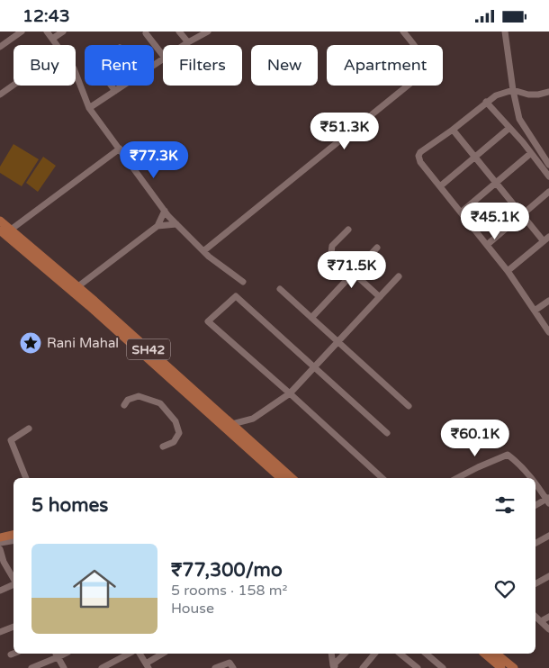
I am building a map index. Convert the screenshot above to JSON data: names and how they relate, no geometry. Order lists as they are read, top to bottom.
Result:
{
  "streets": {
    "main road": ["SH42"]
  },
  "places": {
    "place": ["Rani Mahal"]
  },
  "page": {
    "status": "12:43",
    "chip": [
      "Buy",
      "Rent",
      "Filters",
      "New",
      "Apartment"
    ],
    "price": [
      "₹51.3K",
      "₹77.3K",
      "₹45.1K",
      "₹71.5K",
      "₹60.1K"
    ],
    "heading": "5 homes",
    "list": [
      {
        "name": "₹77,300/mo",
        "note": "5 rooms · 158 m² · House"
      }
    ]
  }
}
